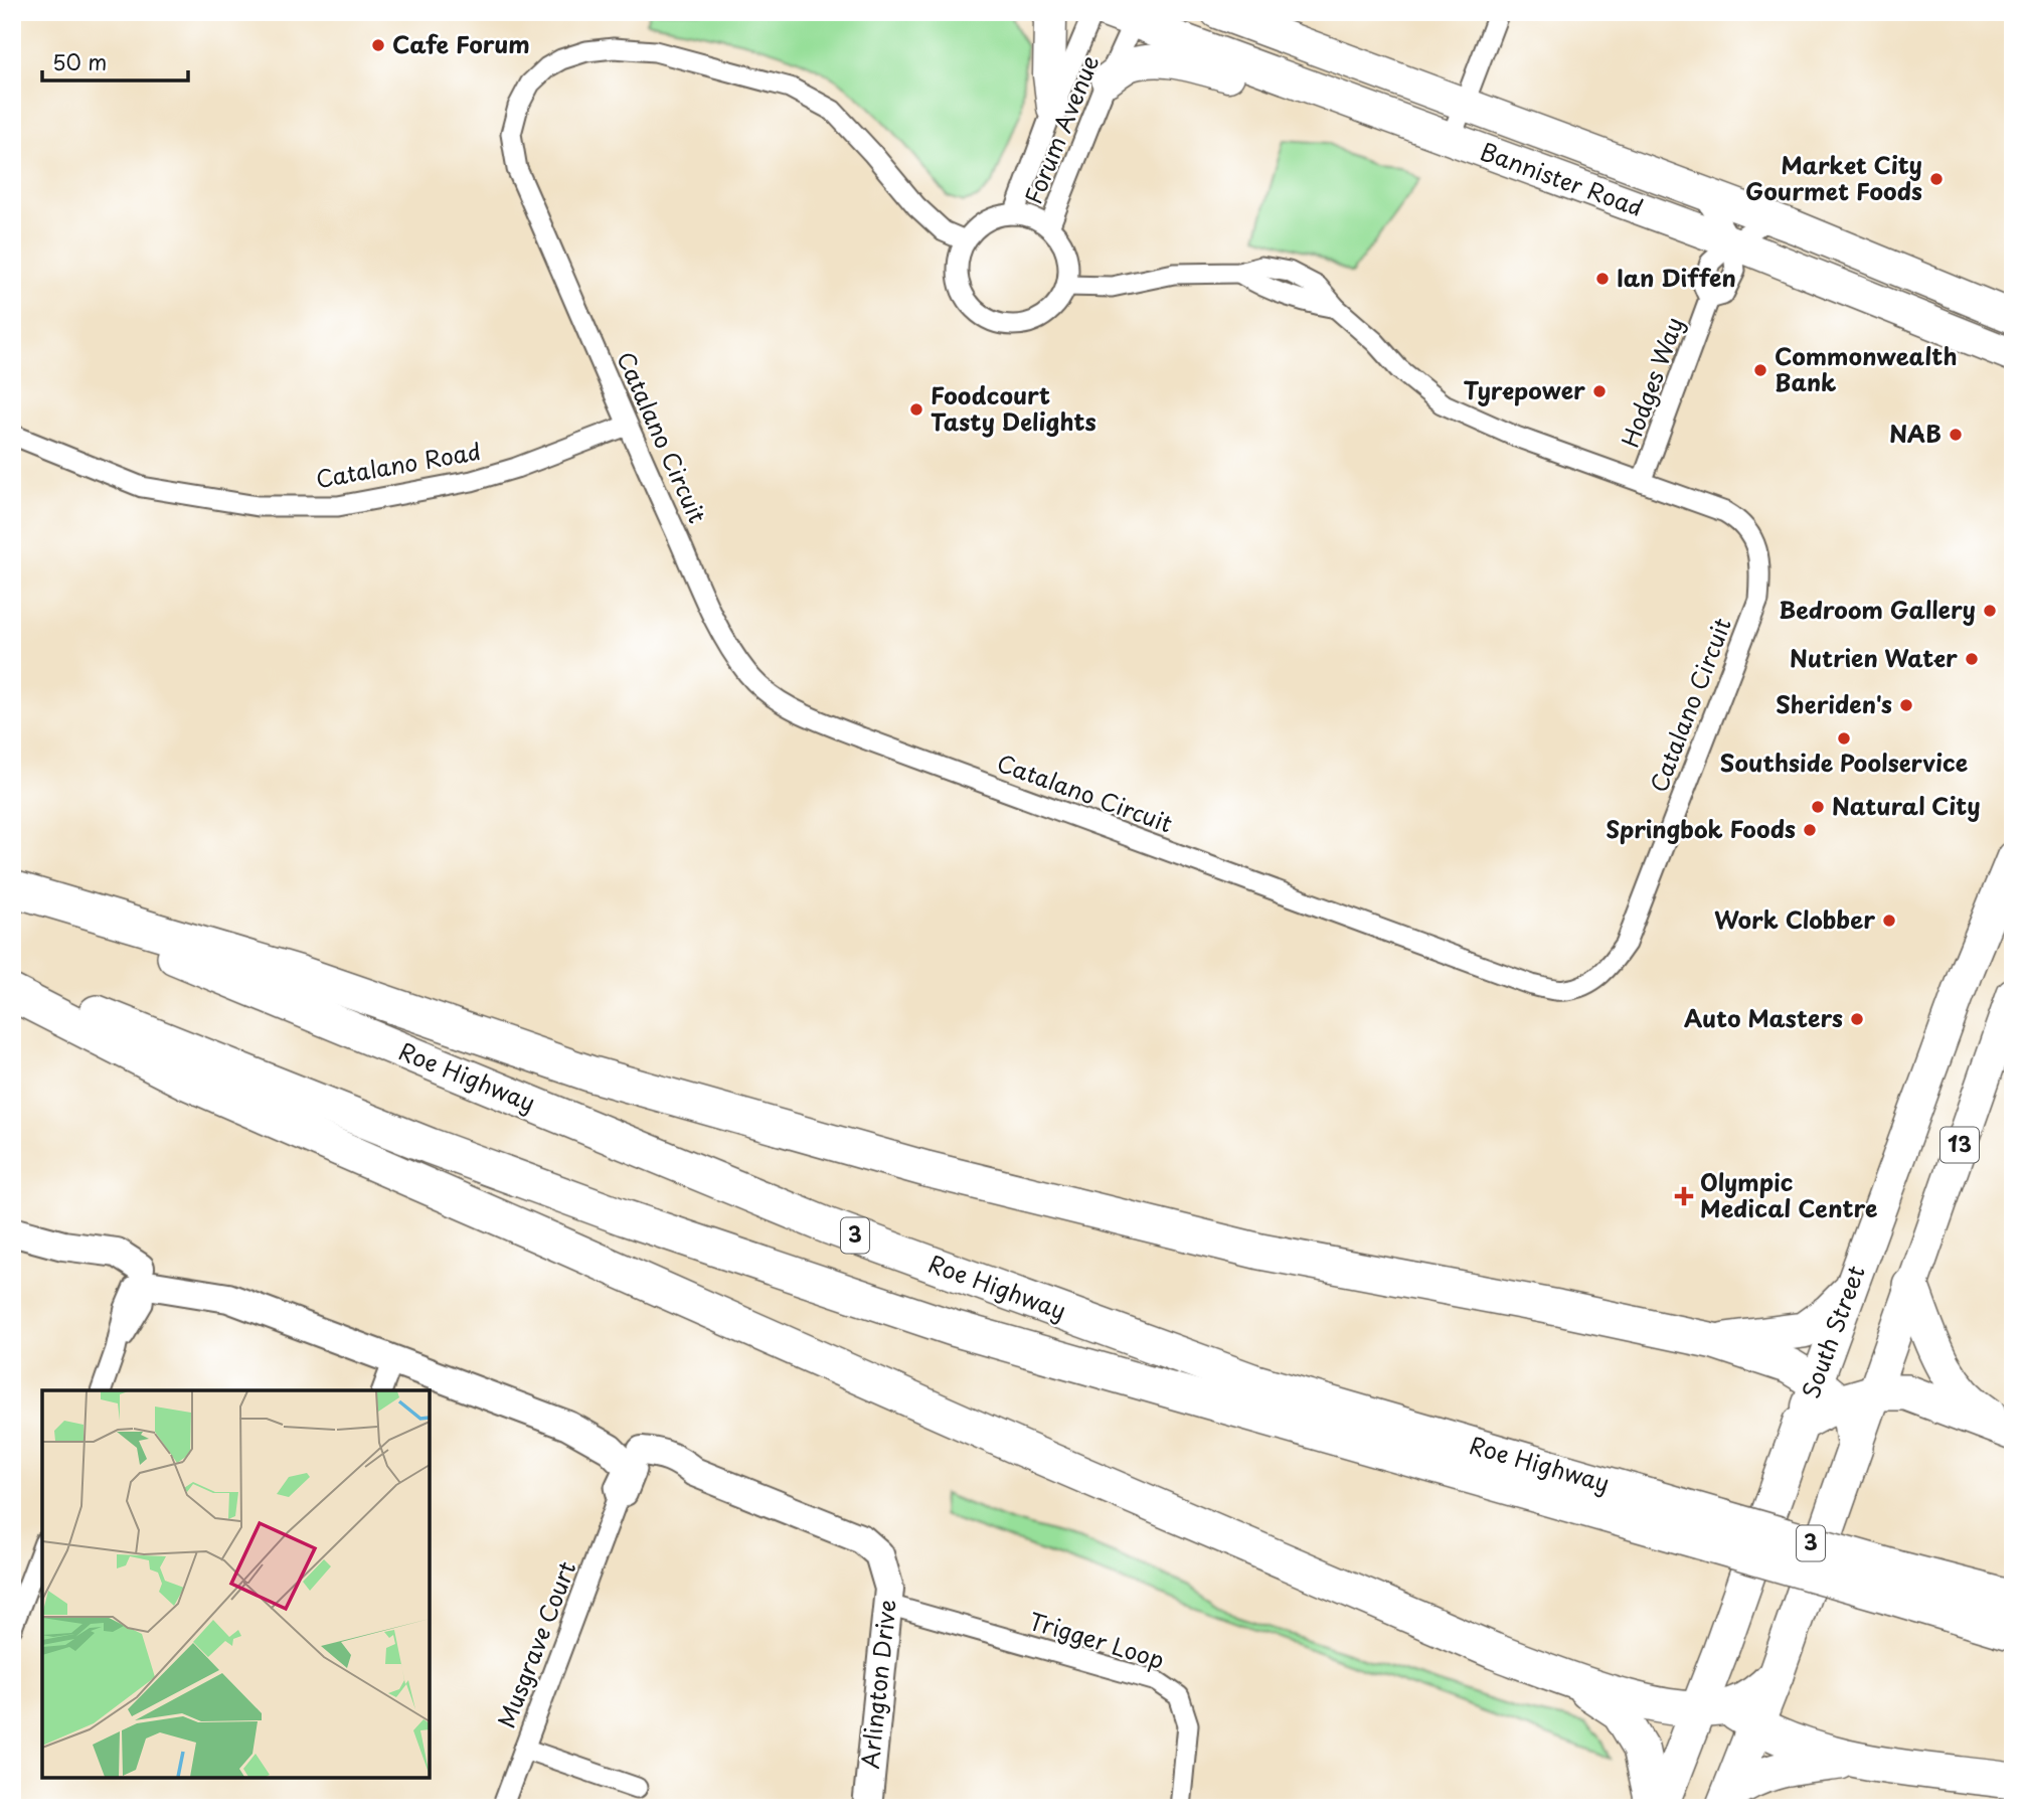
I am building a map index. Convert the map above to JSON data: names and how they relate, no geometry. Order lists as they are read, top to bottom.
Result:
{
  "streets": {
    "highway": [
      "Roe Highway",
      "13",
      "3",
      "South Street"
    ],
    "main road": ["Bannister Road"],
    "street": [
      "Forum Avenue",
      "Hodges Way",
      "Catalano Circuit",
      "Catalano Road",
      "Trigger Loop",
      "Musgrave Court",
      "Arlington Drive"
    ]
  },
  "crossings": [
    ["Forum Avenue", "Bannister Road"],
    ["Forum Avenue", "Catalano Circuit"],
    ["Bannister Road", "Hodges Way"],
    ["Hodges Way", "Catalano Circuit"],
    ["Catalano Circuit", "Catalano Road"],
    ["Trigger Loop", "Arlington Drive"],
    ["Musgrave Court", "Arlington Drive"]
  ],
  "places": {
    "other": [
      "Cafe Forum",
      "Market City Gourmet Foods",
      "Ian Diffen",
      "Commonwealth Bank",
      "Tyrepower",
      "Foodcourt Tasty Delights",
      "NAB",
      "Bedroom Gallery",
      "Nutrien Water",
      "Sheriden's",
      "Southside Poolservice",
      "Natural City",
      "Springbok Foods",
      "Work Clobber",
      "Auto Masters"
    ],
    "health": ["Olympic Medical Centre"]
  },
  "scale_bar": "50 m"
}
